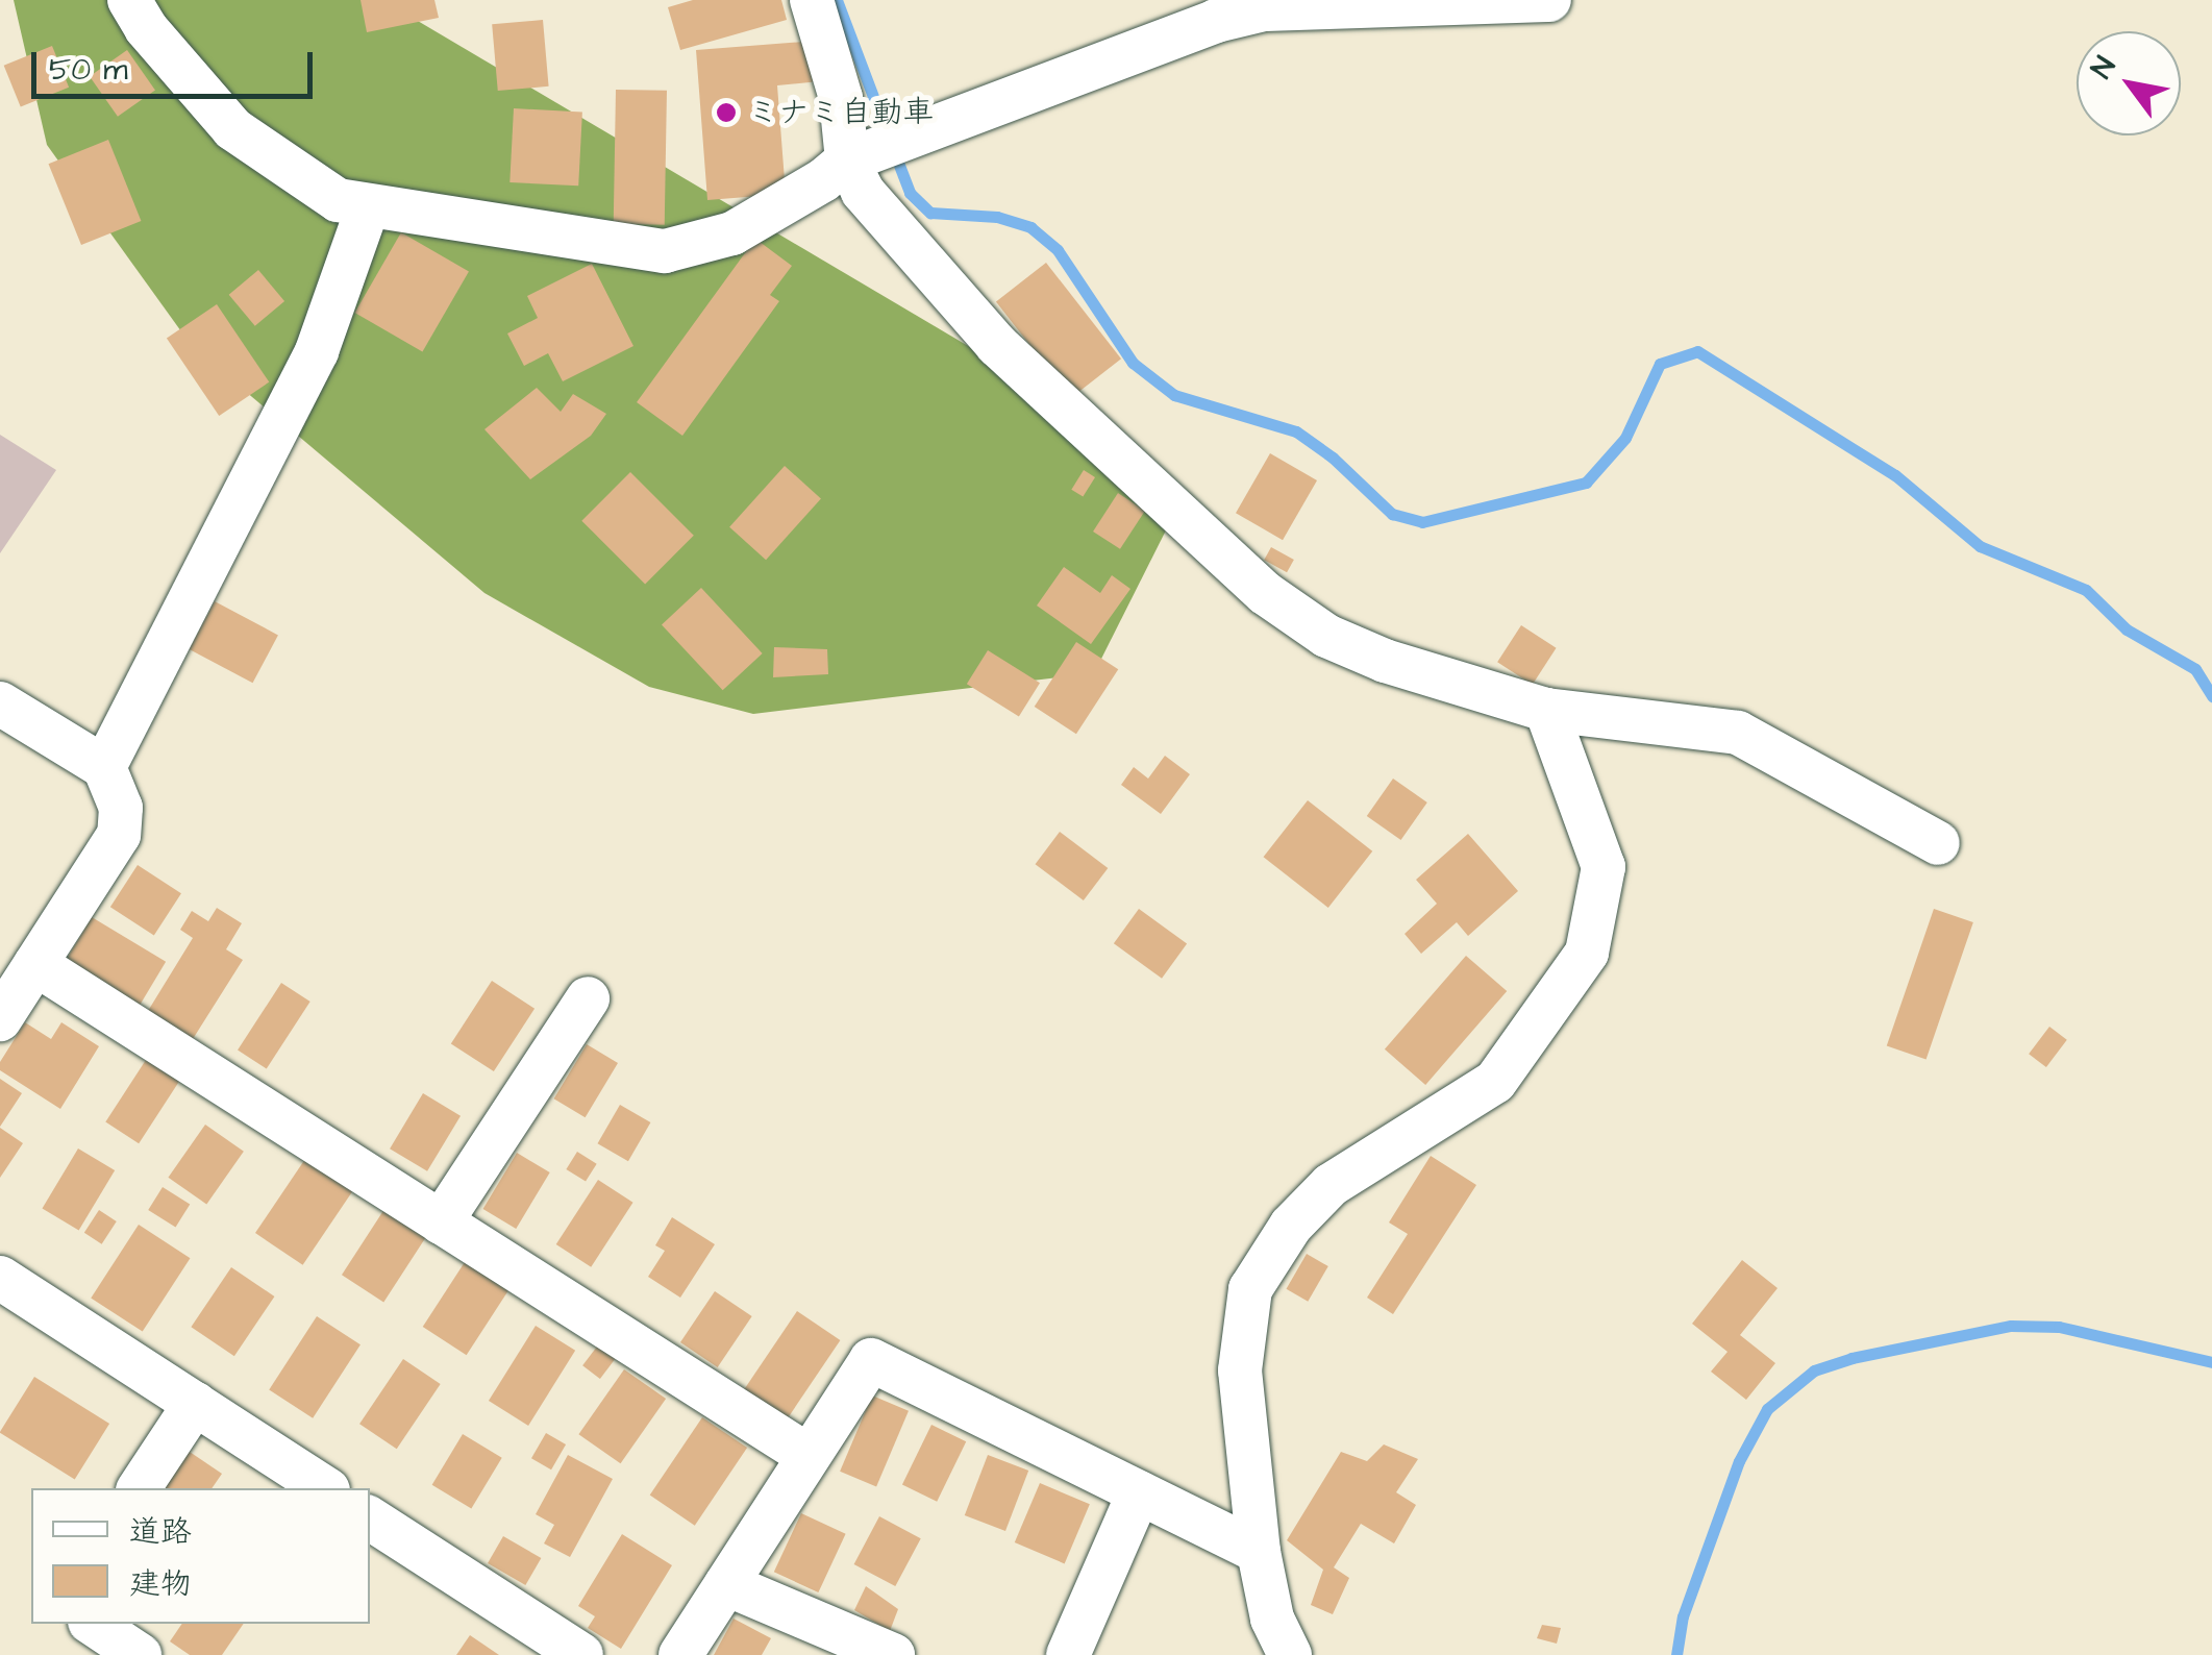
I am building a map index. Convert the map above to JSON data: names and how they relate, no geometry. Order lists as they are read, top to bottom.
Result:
{
  "places": ["ミナミ自動車"],
  "legend": ["道路", "建物"],
  "scale_bar": "50 m",
  "north": "top left"
}
